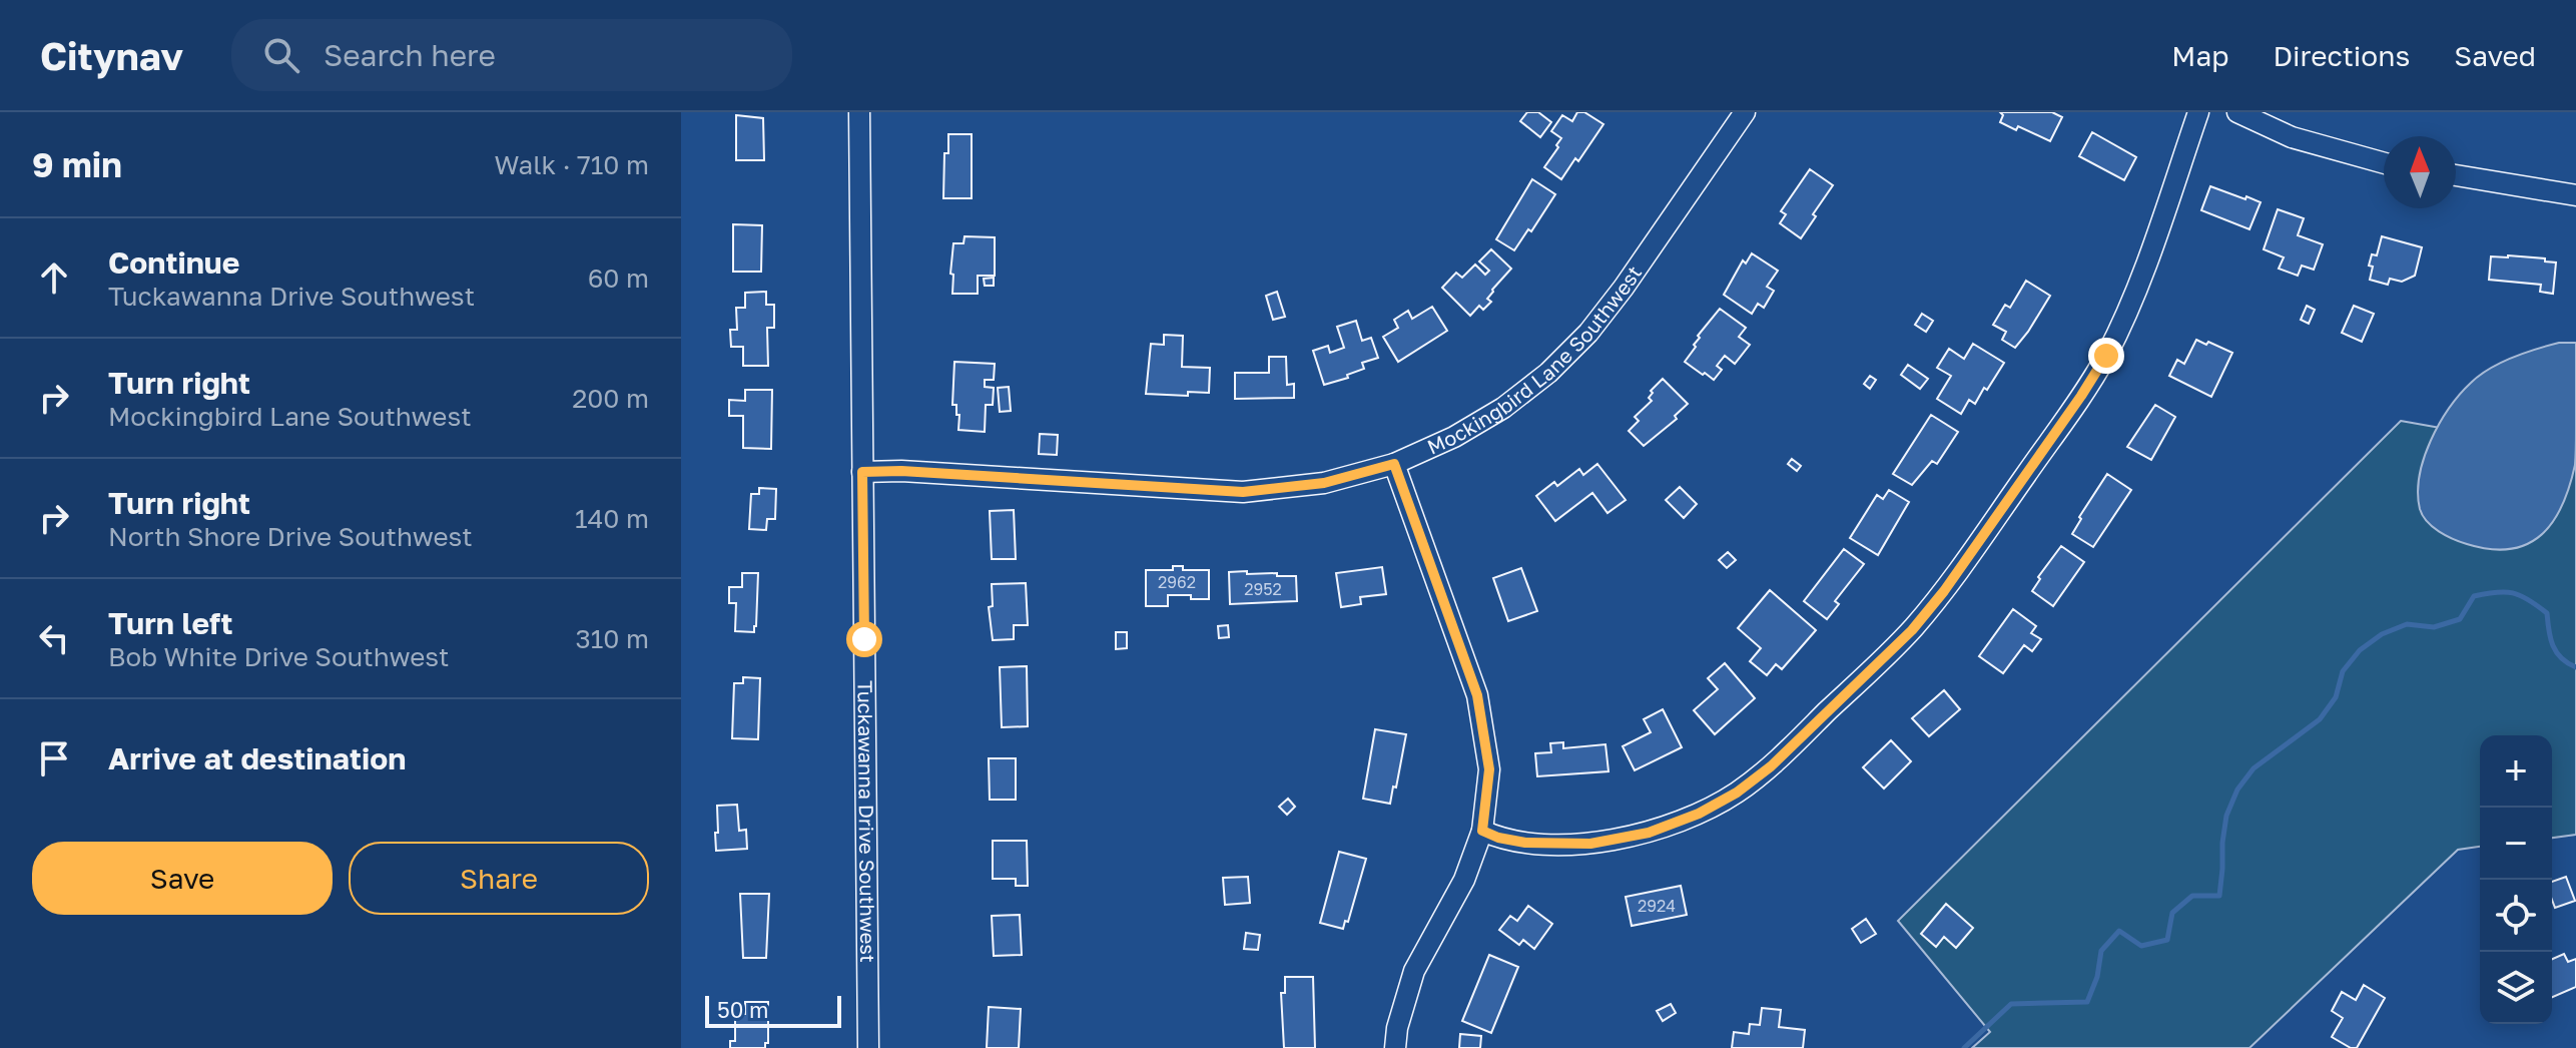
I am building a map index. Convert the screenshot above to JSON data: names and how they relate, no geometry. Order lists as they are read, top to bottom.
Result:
{
  "streets": {
    "street": ["Mockingbird Lane Southwest", "Tuckawanna Drive Southwest"]
  },
  "crossings": [
    ["Mockingbird Lane Southwest", "Tuckawanna Drive Southwest"]
  ],
  "house_numbers": ["2962", "2952", "2924"],
  "scale_bar": "50 m",
  "north": "top",
  "page": {
    "header": "Citynav",
    "search": "Search here",
    "nav": ["Map", "Directions", "Saved"],
    "heading": ["9 min", "Walk · 710 m"],
    "list": [
      ["Continue", "Tuckawanna Drive Southwest", "60 m"],
      ["Turn right", "Mockingbird Lane Southwest", "200 m"],
      ["Turn right", "North Shore Drive Southwest", "140 m"],
      ["Turn left", "Bob White Drive Southwest", "310 m"],
      "Arrive at destination"
    ],
    "map_buttons": ["+", "−"],
    "buttons": ["Save", "Share"],
    "scale": "50 m"
  }
}
